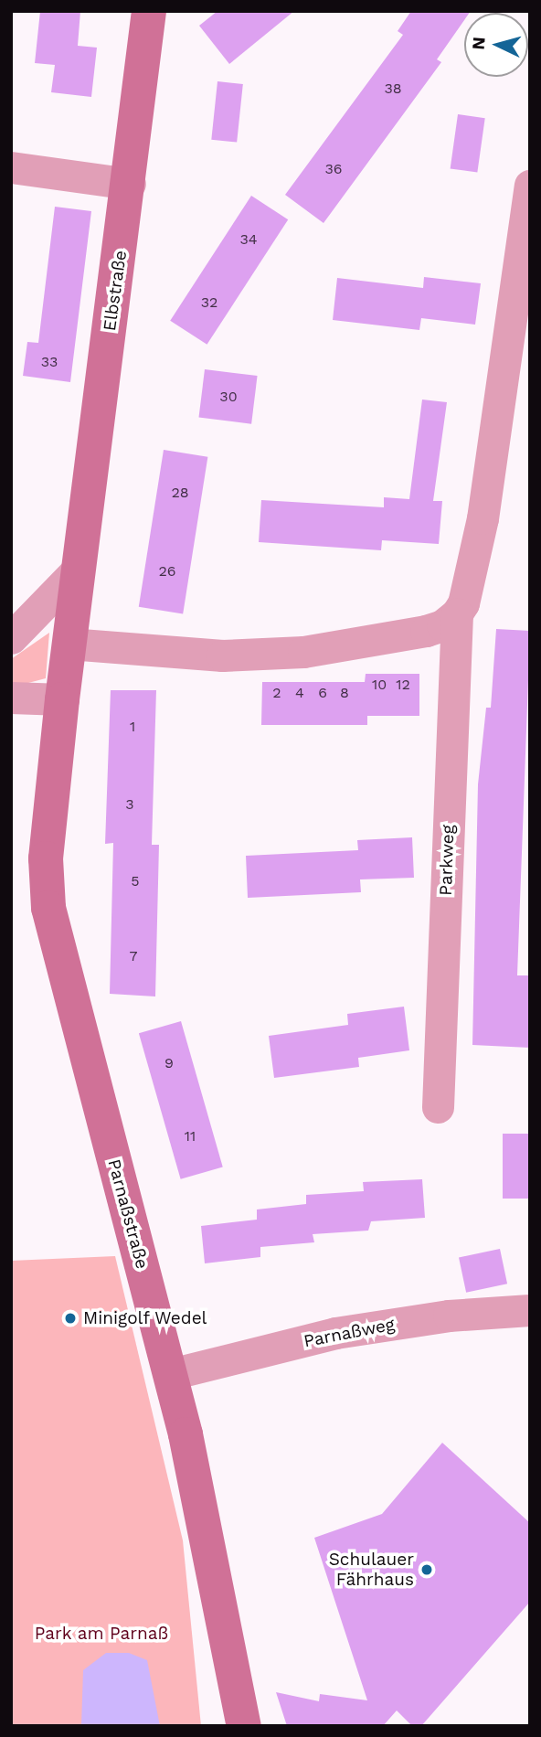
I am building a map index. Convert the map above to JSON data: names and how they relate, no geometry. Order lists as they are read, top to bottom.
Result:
{
  "streets": {
    "street": [
      "Elbstraße",
      "Parkweg",
      "Parnaßstraße",
      "Parnaßweg"
    ]
  },
  "crossings": [
    ["Elbstraße", "Parnaßstraße"],
    ["Parnaßstraße", "Parnaßweg"]
  ],
  "parks": ["Park am Parnaß"],
  "places": ["Minigolf Wedel", "Schulauer Fährhaus"],
  "house_numbers": [
    "38",
    "36",
    "34",
    "32",
    "33",
    "30",
    "28",
    "26",
    "10",
    "12",
    "2",
    "4",
    "6",
    "8",
    "1",
    "3",
    "5",
    "7",
    "9",
    "11"
  ],
  "north": "left"
}
